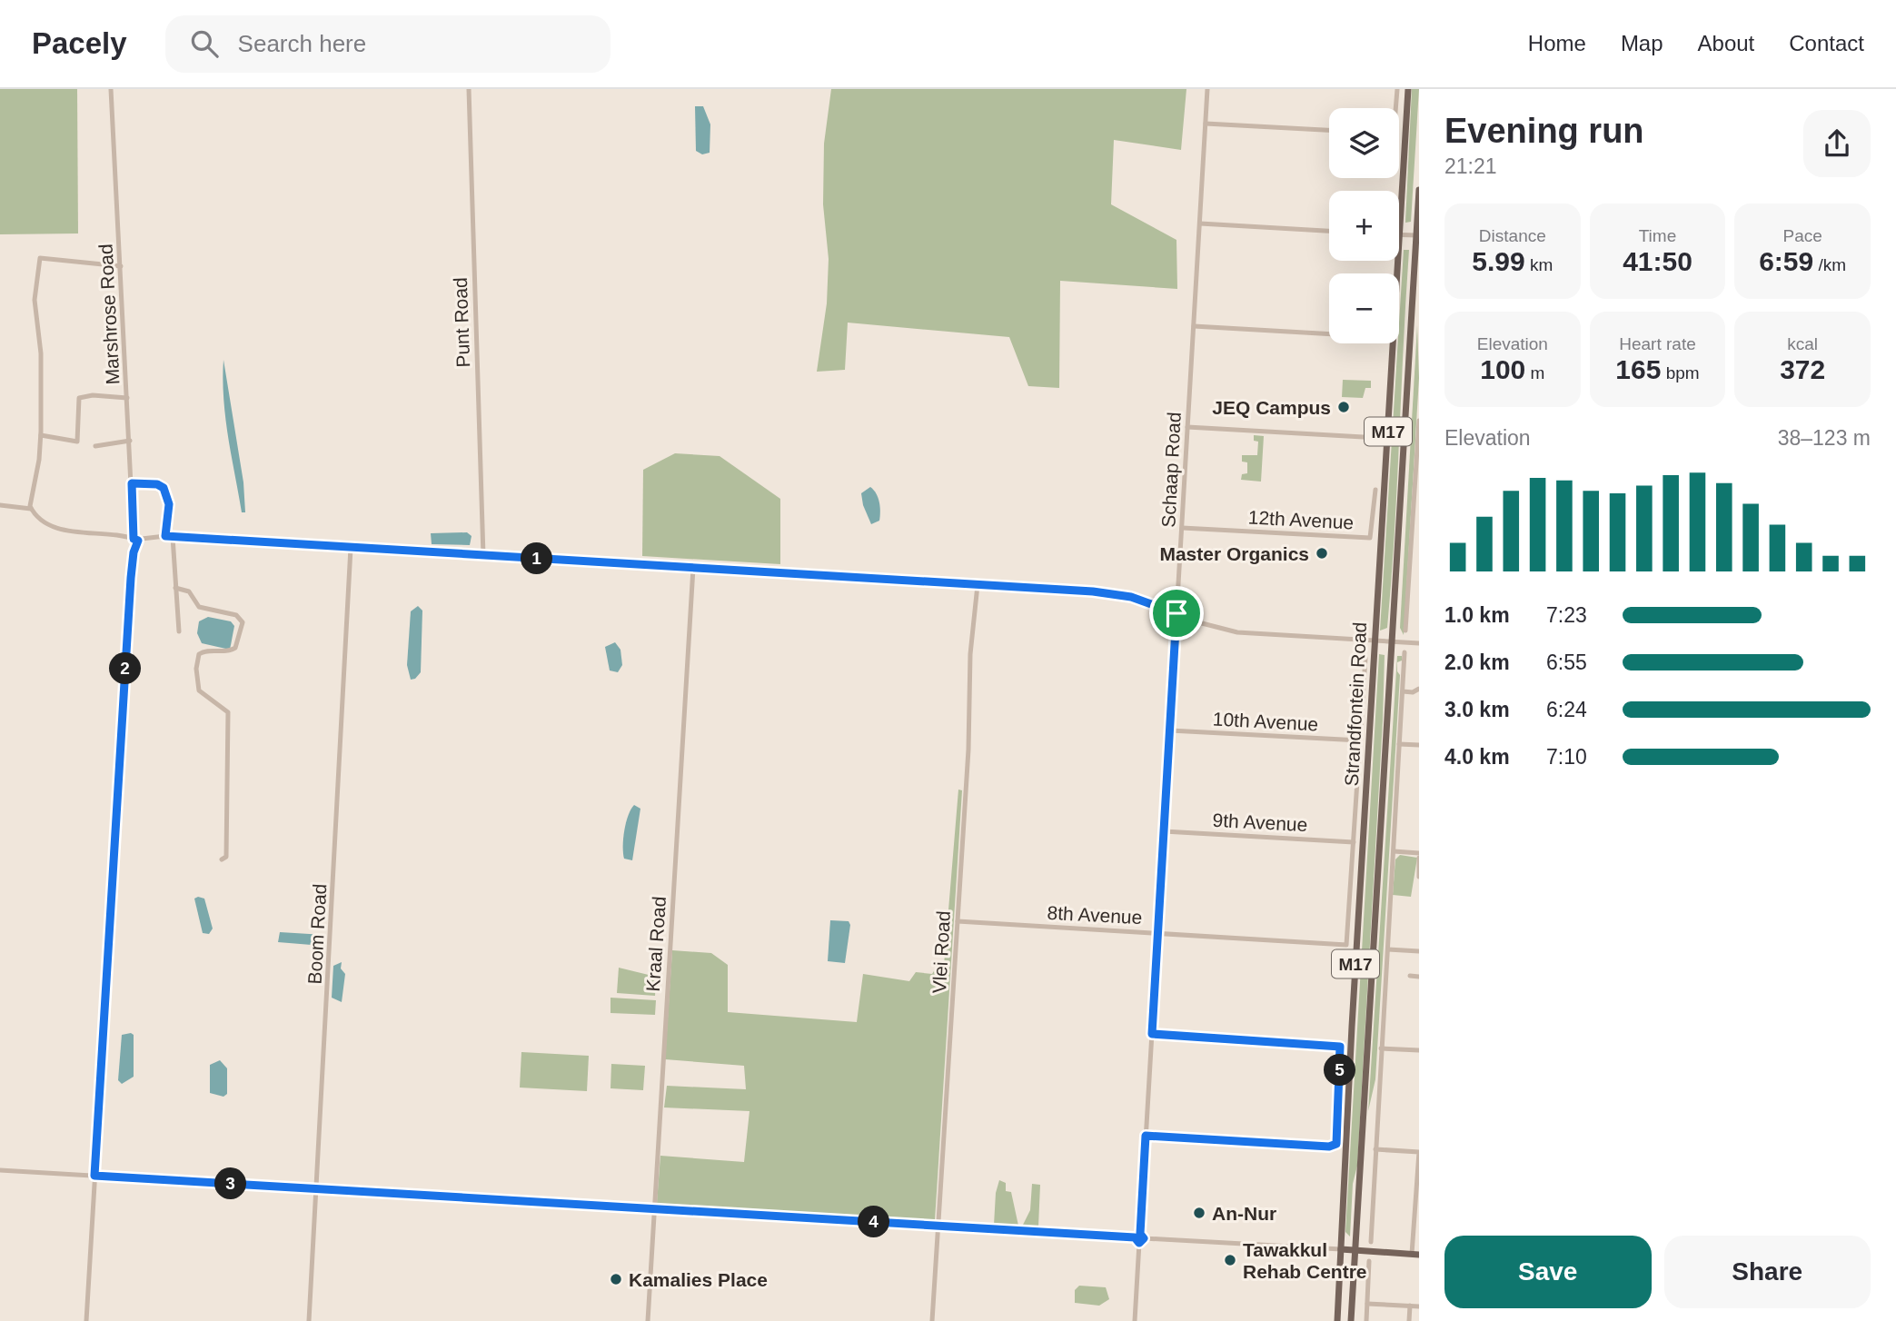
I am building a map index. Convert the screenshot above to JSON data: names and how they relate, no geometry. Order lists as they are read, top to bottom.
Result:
{
  "streets": {
    "main road": ["M17", "Strandfontein Road"],
    "street": [
      "Marshrose Road",
      "Punt Road",
      "Schaap Road",
      "12th Avenue",
      "10th Avenue",
      "9th Avenue",
      "8th Avenue",
      "Boom Road",
      "Kraal Road",
      "Vlei Road"
    ]
  },
  "crossings": [
    ["Schaap Road", "12th Avenue"],
    ["Schaap Road", "10th Avenue"],
    ["Schaap Road", "9th Avenue"],
    ["Schaap Road", "8th Avenue"],
    ["9th Avenue", "8th Avenue"],
    ["8th Avenue", "Vlei Road"]
  ],
  "places": [
    "JEQ Campus",
    "Master Organics",
    "An-Nur",
    "Tawakkul Rehab Centre",
    "Kamalies Place"
  ],
  "page": {
    "header": "Pacely",
    "search": "Search here",
    "nav": [
      "Home",
      "Map",
      "About",
      "Contact"
    ],
    "heading": ["Evening run", "21:21"],
    "map_buttons": ["+", "−"],
    "stats": [
      ["Distance", "5.99 km"],
      ["Time", "41:50"],
      ["Pace", "6:59 /km"],
      ["Elevation", "100 m"],
      ["Heart rate", "165 bpm"],
      ["kcal", "372"]
    ],
    "chart": ["Elevation", "38–123 m"],
    "pins": [
      "1",
      "2",
      "5",
      "3",
      "4"
    ],
    "list": [
      {
        "name": "1.0 km",
        "note": "7:23"
      },
      {
        "name": "2.0 km",
        "note": "6:55"
      },
      {
        "name": "3.0 km",
        "note": "6:24"
      },
      {
        "name": "4.0 km",
        "note": "7:10"
      }
    ],
    "buttons": ["Save", "Share"]
  }
}
